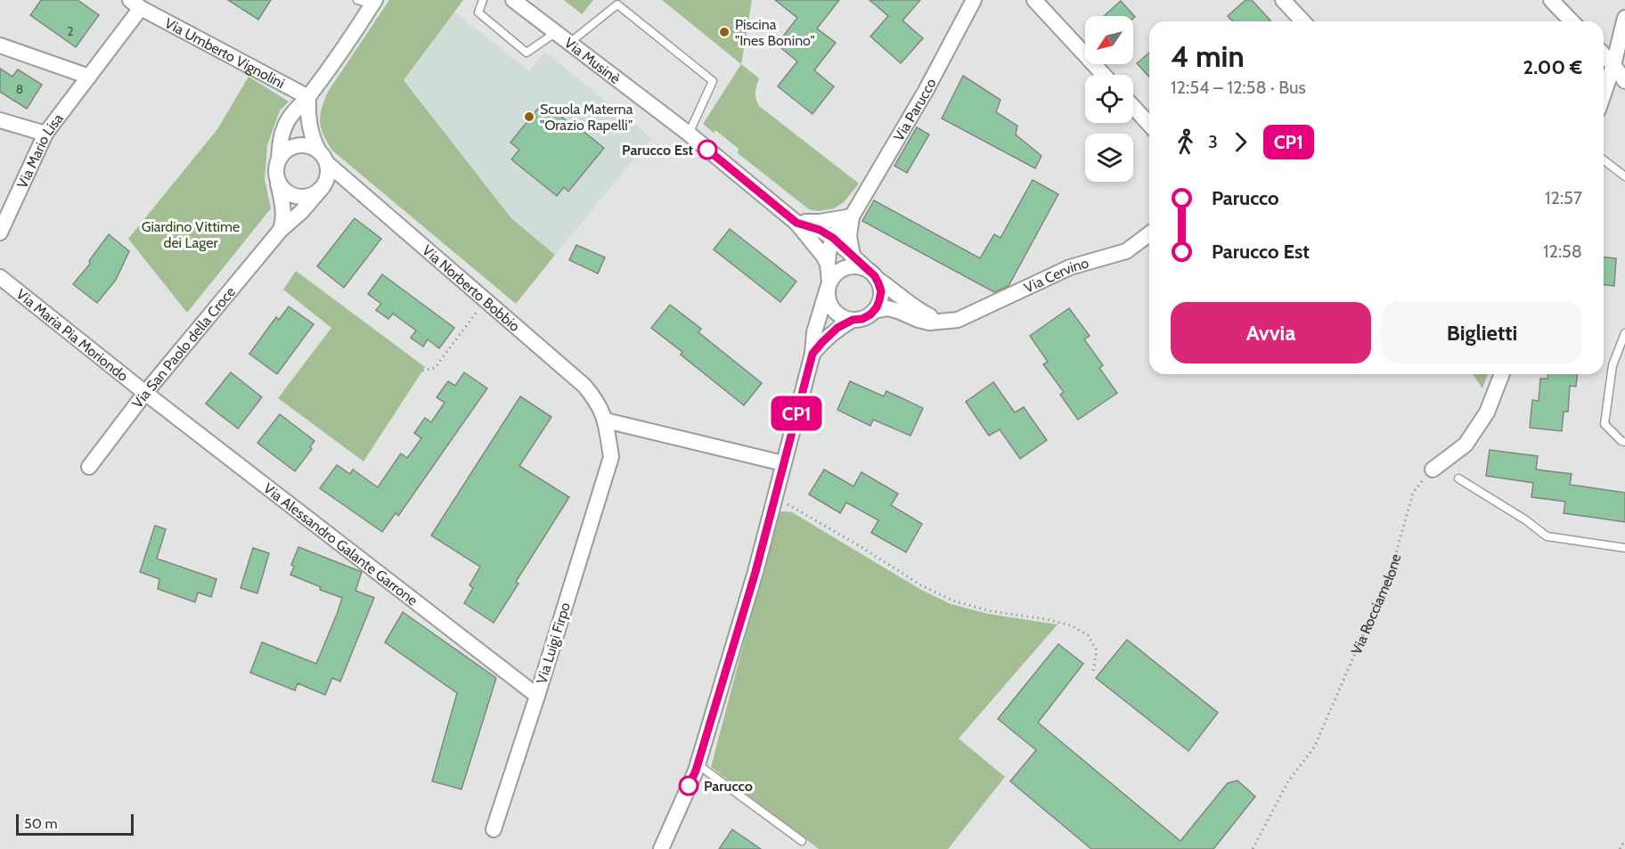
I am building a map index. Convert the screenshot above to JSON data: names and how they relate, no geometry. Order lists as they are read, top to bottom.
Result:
{
  "streets": {
    "street": [
      "Via Umberto Vignolini",
      "Via Musinè",
      "Via Parucco",
      "Via Mario Lisa",
      "Via Cervino",
      "Via Norberto Bobbio",
      "Via Maria Pia Moriondo",
      "Via San Paolo della Croce",
      "Via Alessandro Galante Garrone",
      "Via Luigi Firpo"
    ],
    "path": ["Via Rocciamelone"]
  },
  "crossings": [
    ["Via Umberto Vignolini", "Via Mario Lisa"],
    ["Via Norberto Bobbio", "Via San Paolo della Croce"],
    ["Via Norberto Bobbio", "Via Luigi Firpo"],
    ["Via Maria Pia Moriondo", "Via San Paolo della Croce"],
    ["Via Maria Pia Moriondo", "Via Alessandro Galante Garrone"],
    ["Via San Paolo della Croce", "Via Alessandro Galante Garrone"],
    ["Via Alessandro Galante Garrone", "Via Luigi Firpo"]
  ],
  "parks": ["Giardino Vittime dei Lager"],
  "places": [
    "Piscina \"Ines Bonino\"",
    "Scuola Materna \"Orazio Rapelli\"",
    "Parucco Est",
    "Parucco"
  ],
  "lines": ["bus line CP1"],
  "house_numbers": ["2", "8"],
  "scale_bar": "50 m",
  "north": "bottom left",
  "page": {
    "on_map": "CP1",
    "heading": ["4 min", "12:54 – 12:58 · Bus", "2.00 €"],
    "legs": ["3", "CP1"],
    "list": [
      {
        "name": "Parucco",
        "value": "12:57"
      },
      {
        "name": "Parucco Est",
        "value": "12:58"
      }
    ],
    "buttons": ["Avvia", "Biglietti"],
    "scale": "50 m"
  }
}
